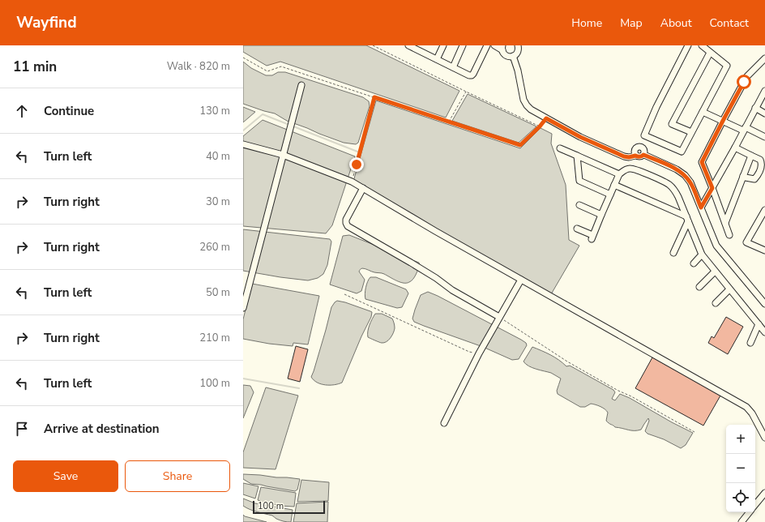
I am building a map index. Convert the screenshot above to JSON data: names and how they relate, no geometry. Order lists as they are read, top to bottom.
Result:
{
  "scale_bar": "100 m",
  "page": {
    "header": "Wayfind",
    "nav": [
      "Home",
      "Map",
      "About",
      "Contact"
    ],
    "heading": ["11 min", "Walk · 820 m"],
    "list": [
      ["Continue", "130 m"],
      ["Turn left", "40 m"],
      ["Turn right", "30 m"],
      ["Turn right", "260 m"],
      ["Turn left", "50 m"],
      ["Turn right", "210 m"],
      ["Turn left", "100 m"],
      "Arrive at destination"
    ],
    "map_buttons": ["+", "−"],
    "buttons": ["Save", "Share"],
    "scale": "100 m"
  }
}
